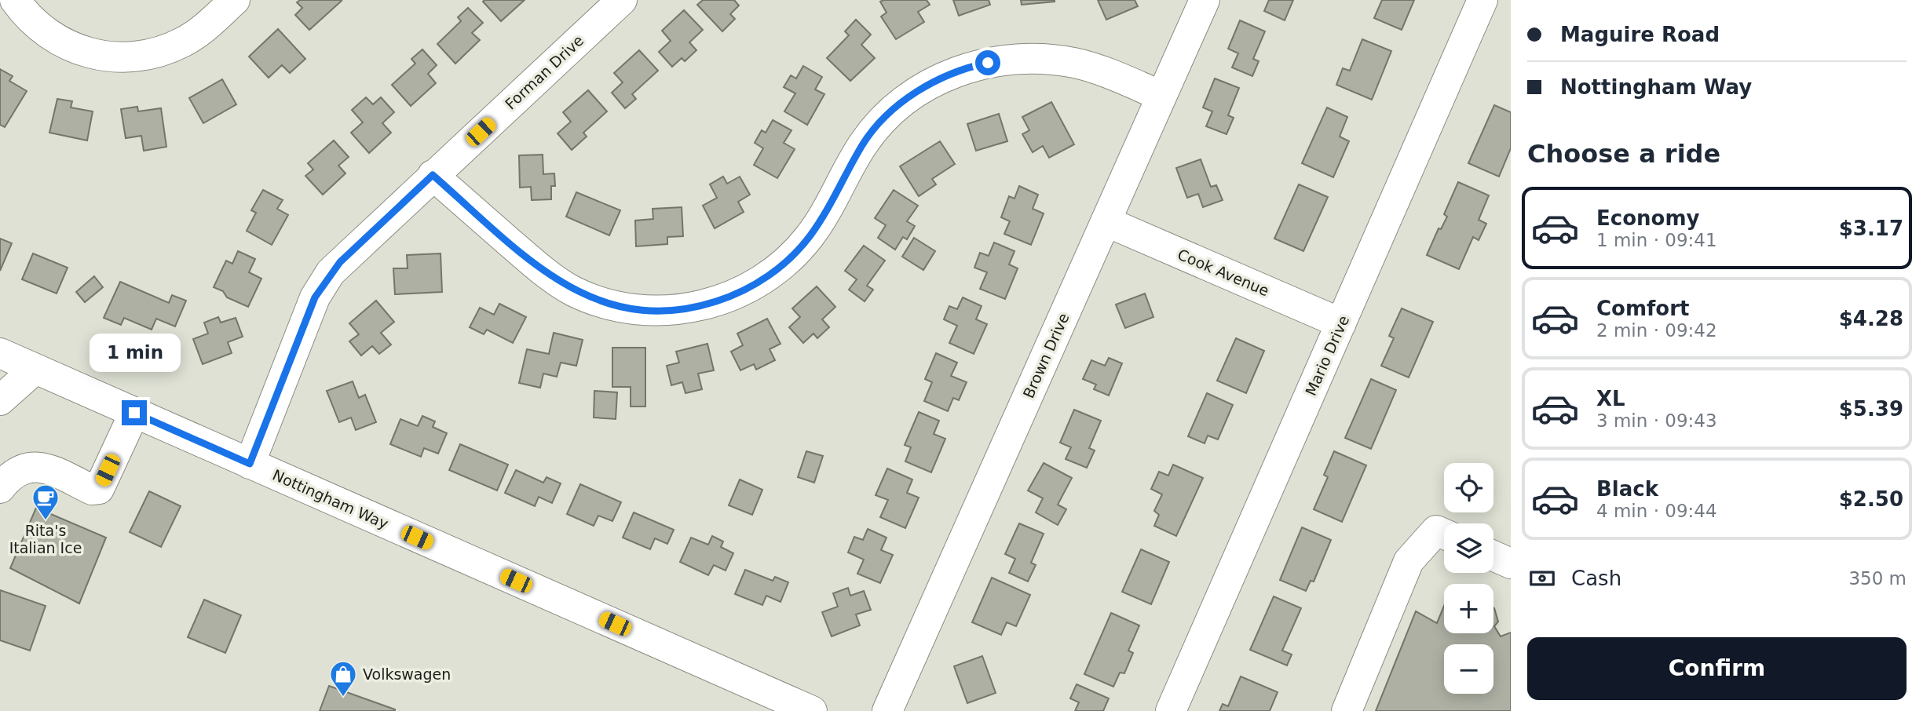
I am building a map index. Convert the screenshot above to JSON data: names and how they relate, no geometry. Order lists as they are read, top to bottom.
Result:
{
  "streets": {
    "street": [
      "Forman Drive",
      "Cook Avenue",
      "Brown Drive",
      "Mario Drive",
      "Nottingham Way"
    ]
  },
  "crossings": [
    ["Forman Drive", "Nottingham Way"],
    ["Cook Avenue", "Brown Drive"],
    ["Cook Avenue", "Mario Drive"]
  ],
  "places": {
    "cafe": ["Rita's Italian Ice"],
    "shop": ["Volkswagen"]
  },
  "page": {
    "banner": ["Maguire Road", "Nottingham Way"],
    "heading": "Choose a ride",
    "list": [
      {
        "name": "Economy",
        "note": "1 min · 09:41",
        "value": "$3.17"
      },
      {
        "name": "Comfort",
        "note": "2 min · 09:42",
        "value": "$4.28"
      },
      {
        "name": "XL",
        "note": "3 min · 09:43",
        "value": "$5.39"
      },
      {
        "name": "Black",
        "note": "4 min · 09:44",
        "value": "$2.50"
      }
    ],
    "bubble": "1 min",
    "map_buttons": ["+", "−"],
    "pay": ["Cash", "350 m"],
    "buttons": "Confirm"
  }
}
